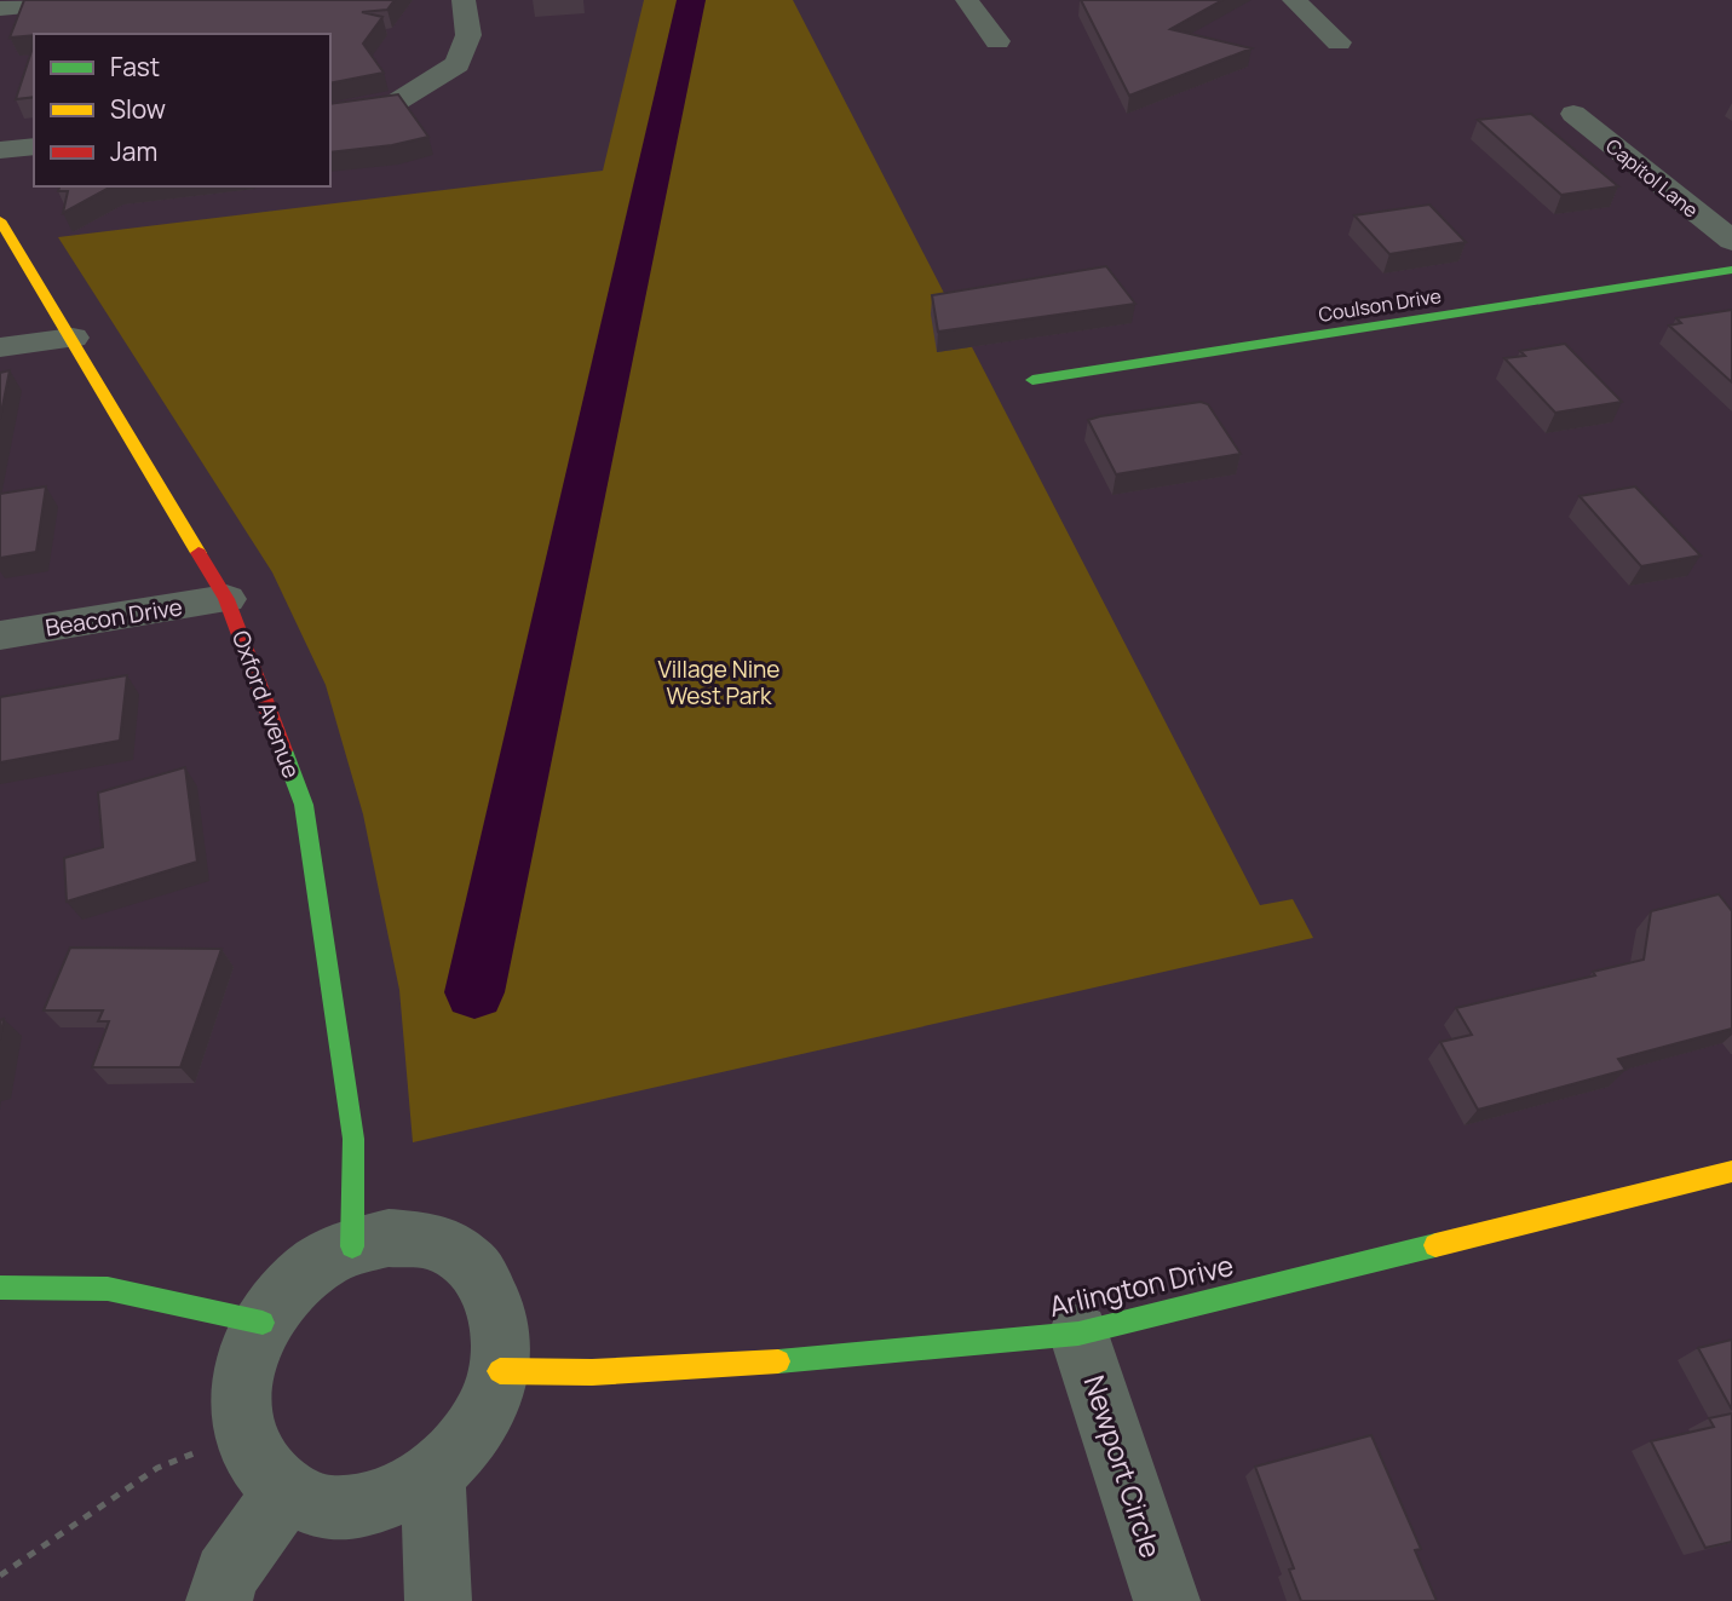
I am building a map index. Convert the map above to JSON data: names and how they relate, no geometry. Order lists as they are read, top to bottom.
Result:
{
  "streets": {
    "street": [
      "Capitol Lane",
      "Coulson Drive",
      "Beacon Drive",
      "Oxford Avenue",
      "Arlington Drive",
      "Newport Circle"
    ]
  },
  "crossings": [
    ["Beacon Drive", "Oxford Avenue"],
    ["Oxford Avenue", "Arlington Drive"],
    ["Arlington Drive", "Newport Circle"]
  ],
  "parks": ["Village Nine West Park"],
  "legend": ["Fast", "Slow", "Jam"]
}
